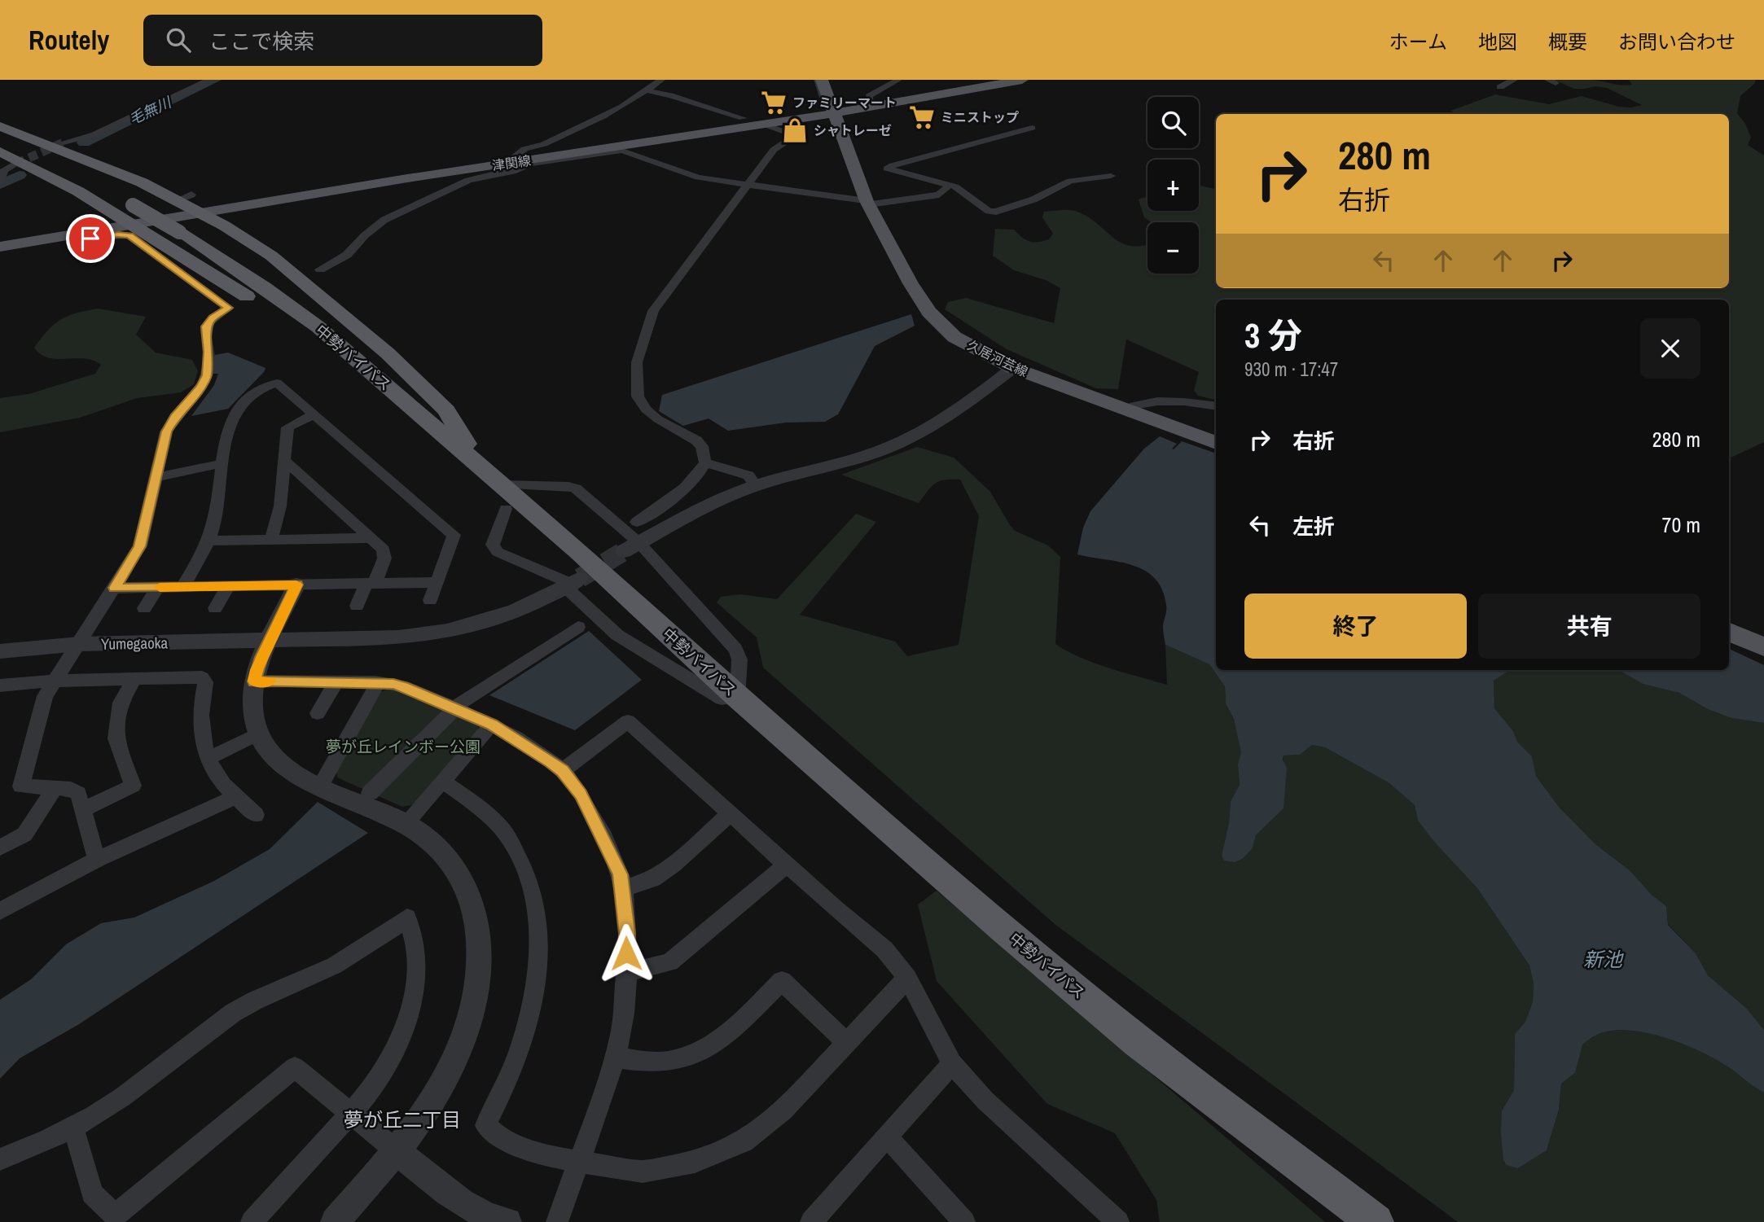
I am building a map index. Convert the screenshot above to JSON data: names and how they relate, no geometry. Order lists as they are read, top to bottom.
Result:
{
  "streets": {
    "highway": ["中勢バイパス"],
    "main road": ["津関線", "久居河芸線"],
    "street": ["Yumegaoka"]
  },
  "crossings": [
    ["津関線", "中勢バイパス"],
    ["津関線", "久居河芸線"]
  ],
  "districts": ["夢が丘二丁目"],
  "water": ["毛無川", "新池"],
  "parks": ["夢が丘レインボー公園"],
  "places": {
    "supermarket": ["ファミリーマート", "ミニストップ"],
    "shop": ["シャトレーゼ"]
  },
  "page": {
    "header": "Routely",
    "search": "ここで検索",
    "nav": [
      "ホーム",
      "地図",
      "概要",
      "お問い合わせ"
    ],
    "map_buttons": ["+", "−"],
    "turn": ["280 m", "右折"],
    "heading": ["3 分", "930 m · 17:47"],
    "list": [
      {
        "name": "右折",
        "value": "280 m"
      },
      {
        "name": "左折",
        "value": "70 m"
      }
    ],
    "buttons": ["終了", "共有"]
  }
}
